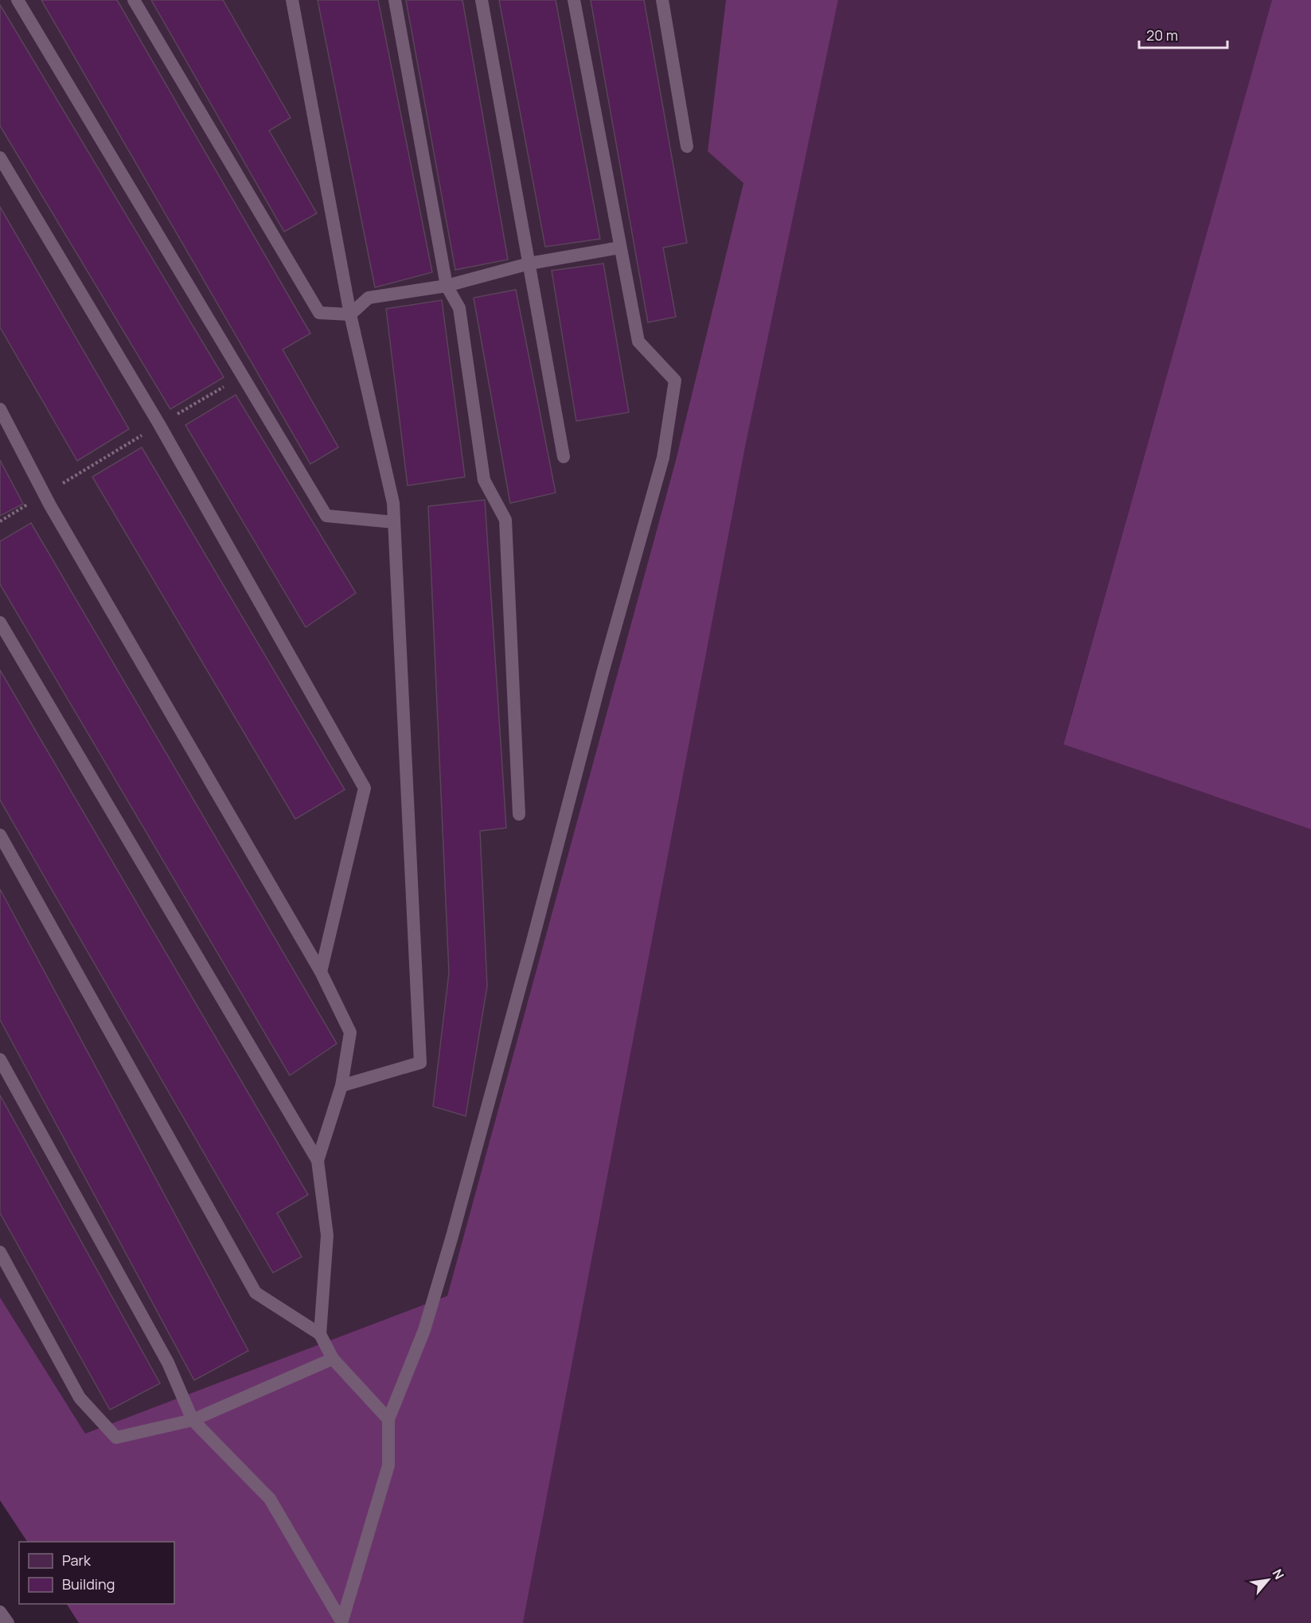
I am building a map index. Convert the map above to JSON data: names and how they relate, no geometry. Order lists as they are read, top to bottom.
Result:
{
  "legend": ["Park", "Building"],
  "scale_bar": "20 m",
  "north": "top right"
}
